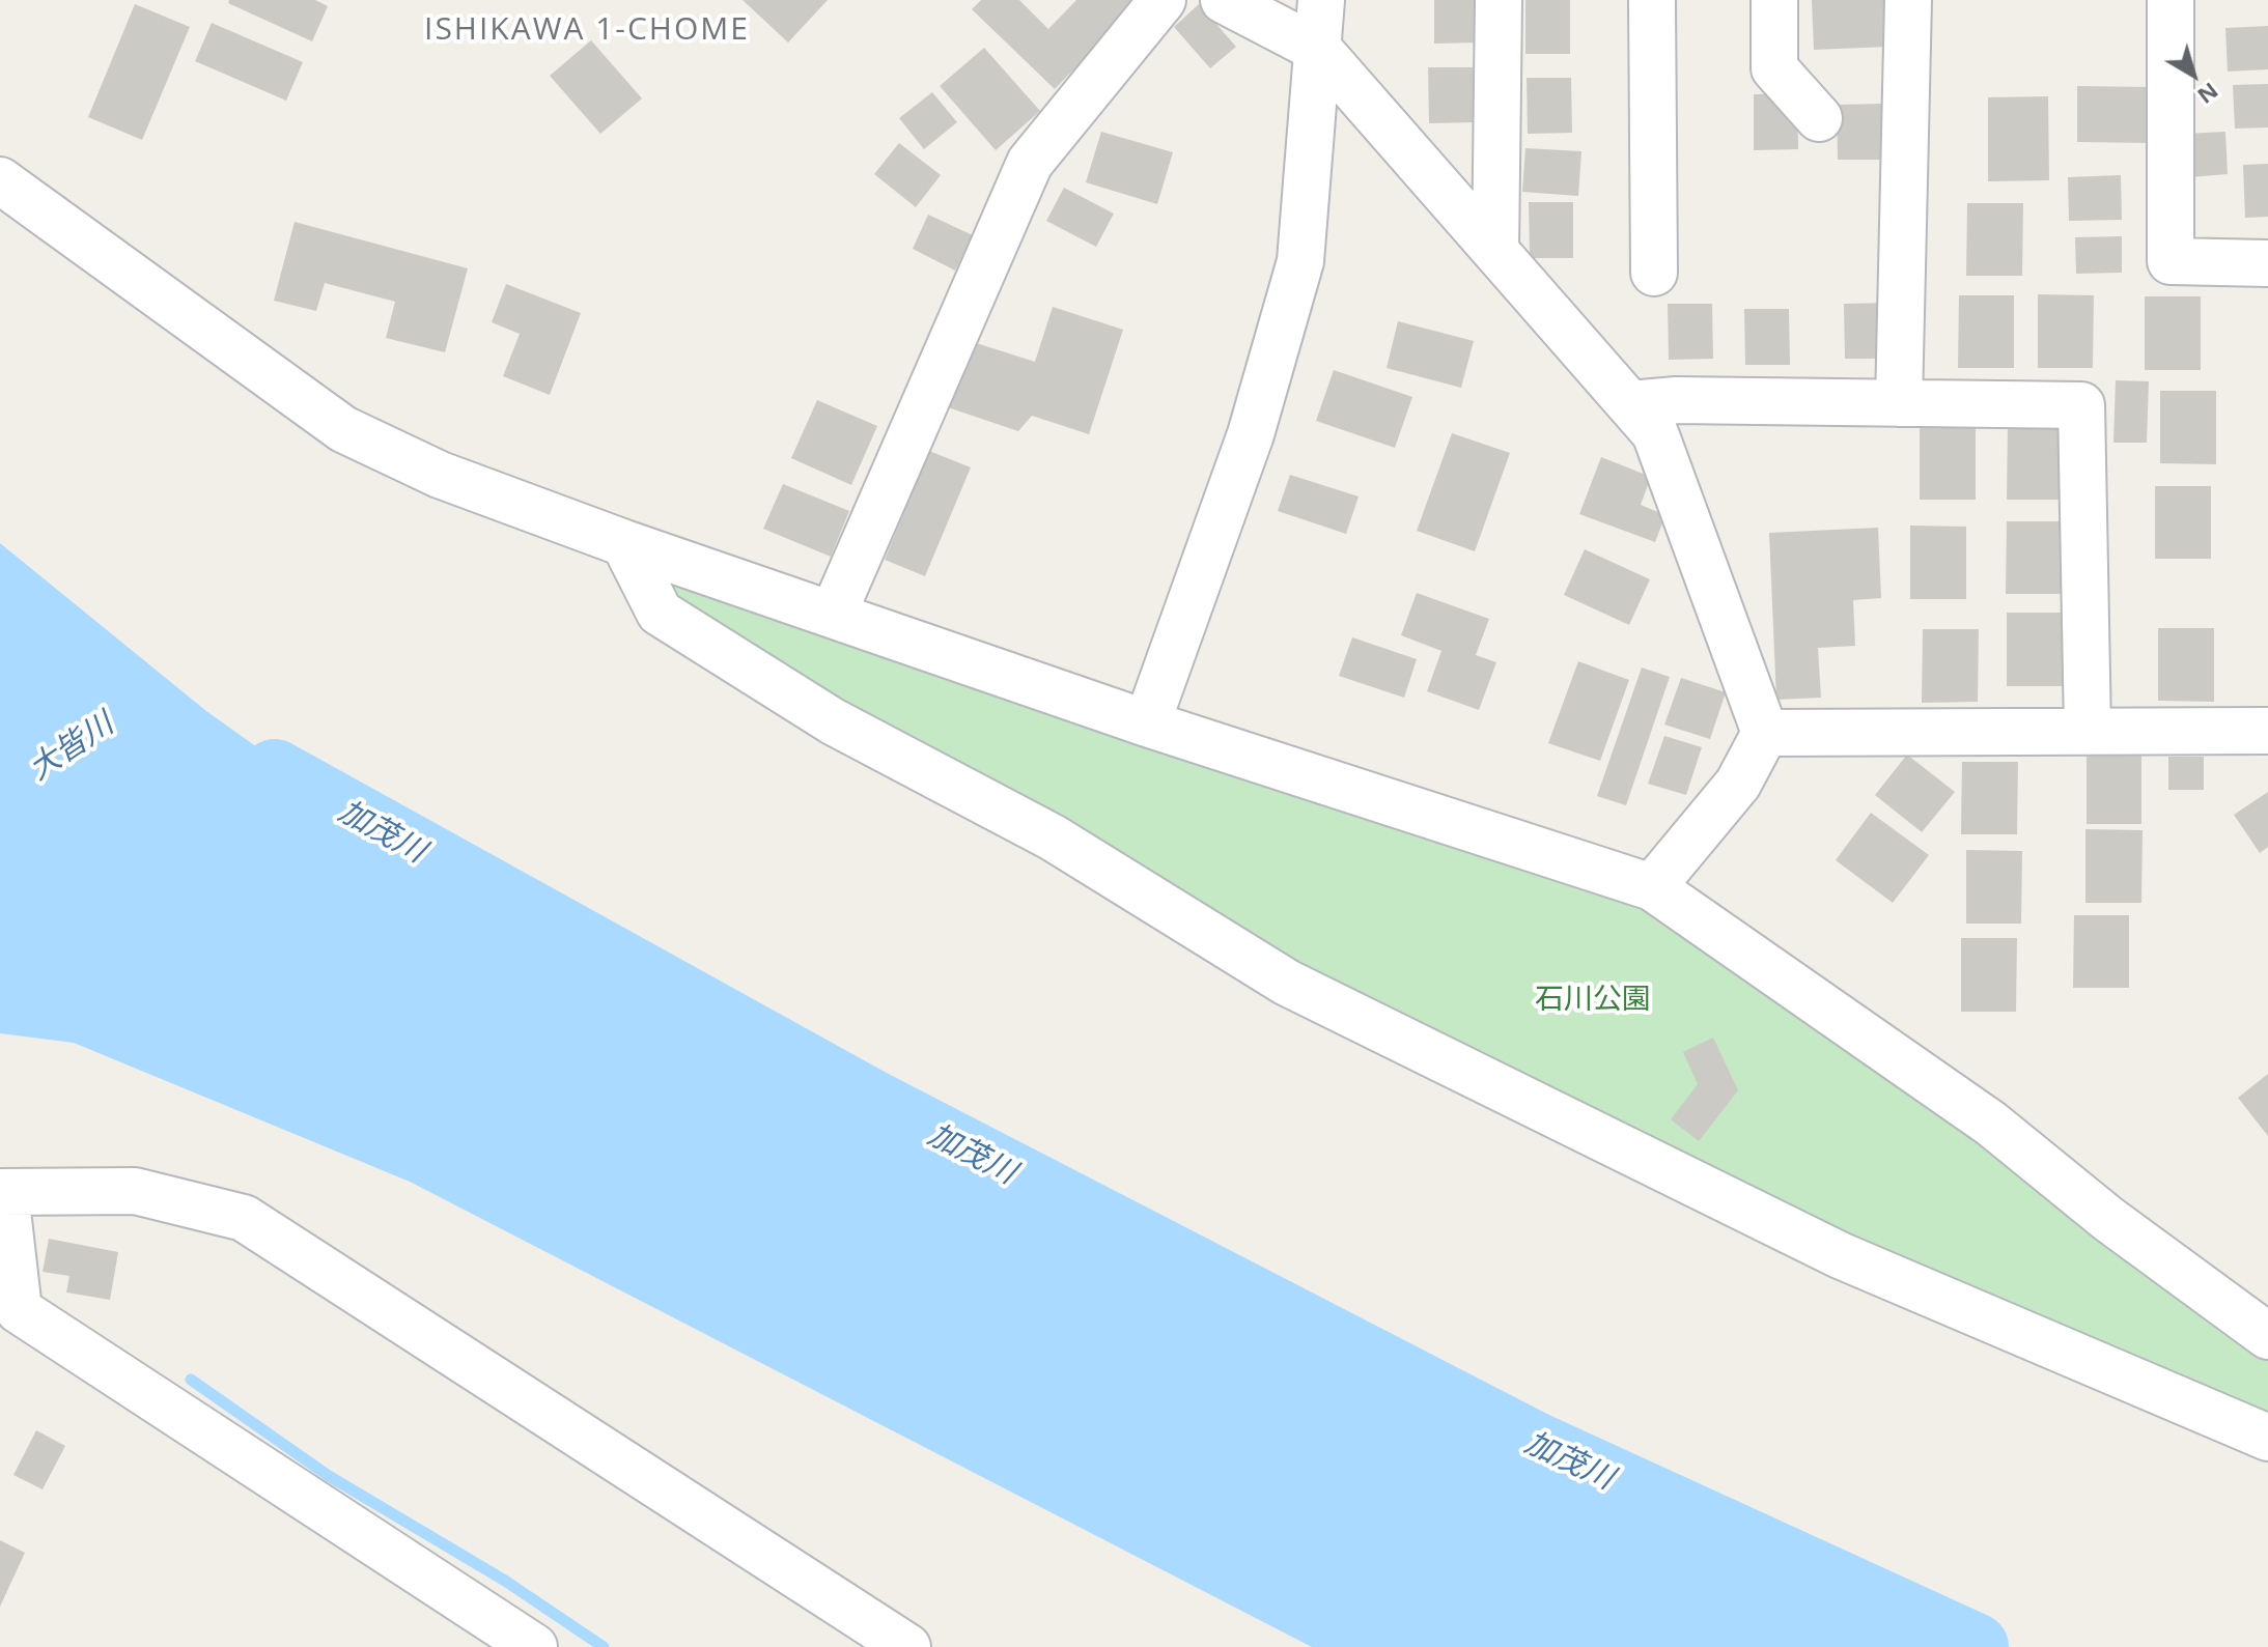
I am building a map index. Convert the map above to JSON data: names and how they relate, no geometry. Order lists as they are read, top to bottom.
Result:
{
  "districts": ["ISHIKAWA 1-CHOME"],
  "water": ["大皆川", "加茂川"],
  "parks": ["石川公園"],
  "north": "bottom right"
}
